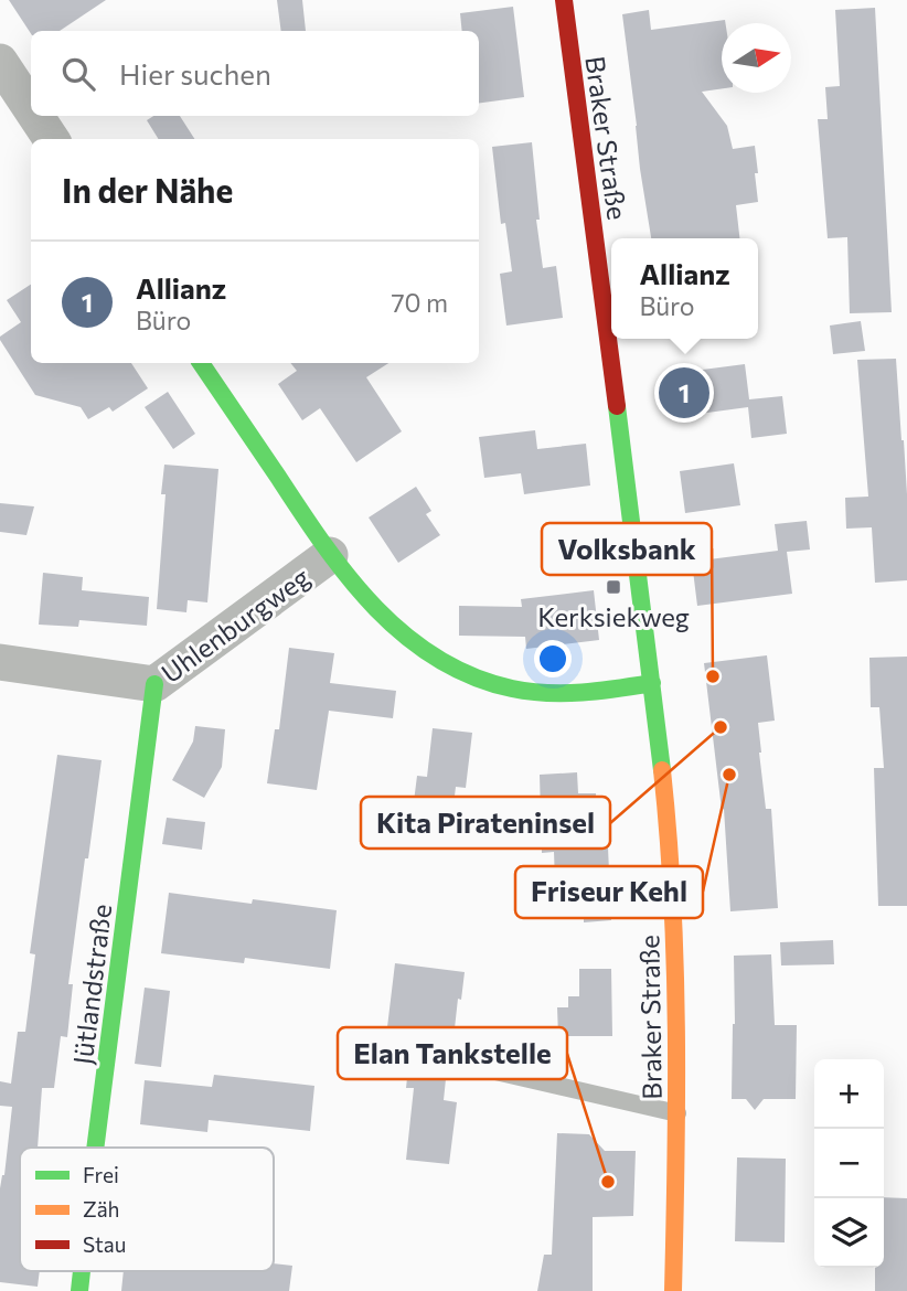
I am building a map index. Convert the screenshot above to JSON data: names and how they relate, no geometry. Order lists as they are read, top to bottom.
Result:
{
  "streets": {
    "main road": ["Braker Straße", "Jütlandstraße"],
    "street": ["Uhlenburgweg"]
  },
  "crossings": [
    ["Uhlenburgweg", "Jütlandstraße"]
  ],
  "places": {
    "transit": ["Kerksiekweg"],
    "other": [
      "Volksbank",
      "Kita Pirateninsel",
      "Friseur Kehl",
      "Elan Tankstelle"
    ]
  },
  "legend": ["Frei", "Zäh", "Stau"],
  "north": "right",
  "page": {
    "search": "Hier suchen",
    "heading": "In der Nähe",
    "popup": ["Allianz", "Büro"],
    "list": [
      {
        "mark": "1",
        "name": "Allianz",
        "note": "Büro",
        "value": "70 m"
      }
    ],
    "pins": "1",
    "map_buttons": ["+", "−"]
  }
}
